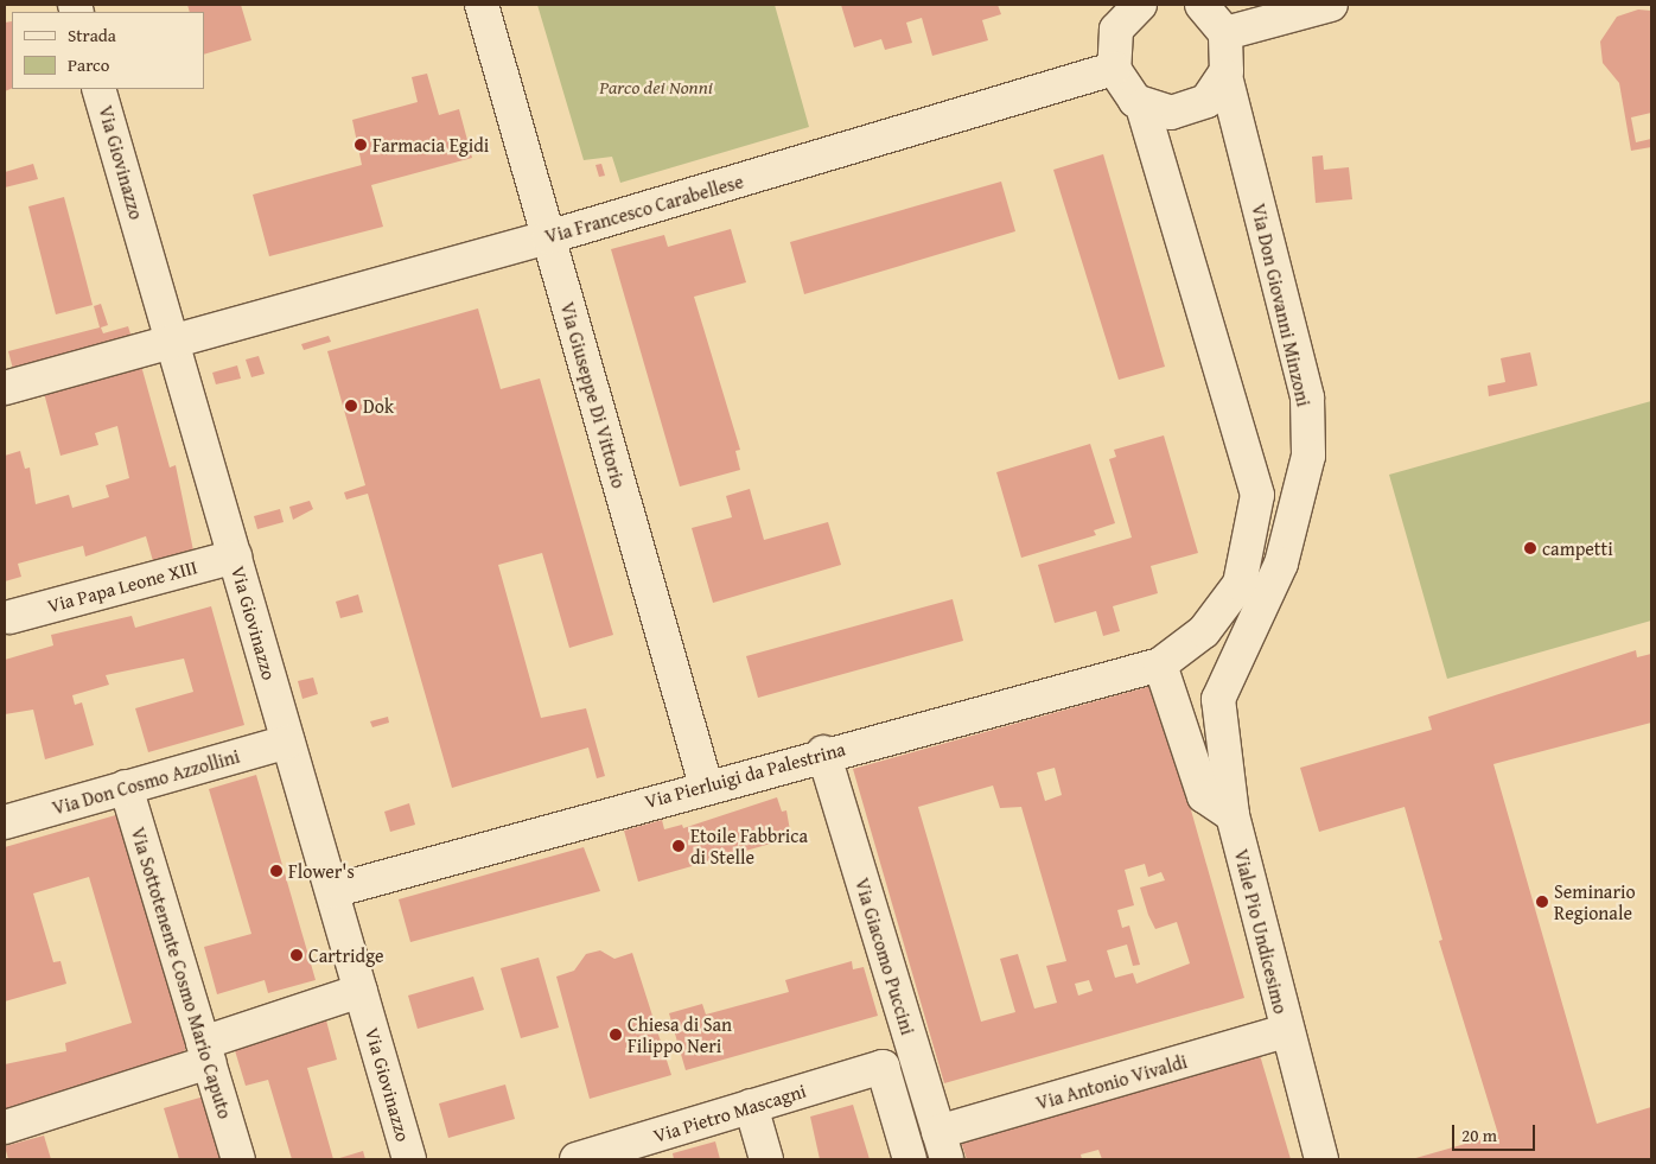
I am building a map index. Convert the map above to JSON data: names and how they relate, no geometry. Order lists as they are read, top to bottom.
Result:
{
  "streets": {
    "street": [
      "Via Giovinazzo",
      "Via Francesco Carabellese",
      "Via Don Giovanni Minzoni",
      "Via Giuseppe Di Vittorio",
      "Via Papa Leone XIII",
      "Via Pierluigi da Palestrina",
      "Via Don Cosmo Azzollini",
      "Viale Pio Undicesimo",
      "Via Giacomo Puccini",
      "Via Sottotenente Cosmo Mario Caputo",
      "Via Antonio Vivaldi",
      "Via Pietro Mascagni"
    ]
  },
  "crossings": [
    ["Via Giovinazzo", "Via Francesco Carabellese"],
    ["Via Giovinazzo", "Via Papa Leone XIII"],
    ["Via Giovinazzo", "Via Pierluigi da Palestrina"],
    ["Via Giovinazzo", "Via Don Cosmo Azzollini"],
    ["Via Francesco Carabellese", "Via Giuseppe Di Vittorio"],
    ["Via Don Giovanni Minzoni", "Viale Pio Undicesimo"],
    ["Via Giuseppe Di Vittorio", "Via Pierluigi da Palestrina"],
    ["Via Pierluigi da Palestrina", "Via Giacomo Puccini"],
    ["Via Don Cosmo Azzollini", "Via Sottotenente Cosmo Mario Caputo"],
    ["Viale Pio Undicesimo", "Via Antonio Vivaldi"],
    ["Via Giacomo Puccini", "Via Antonio Vivaldi"]
  ],
  "parks": ["Parco dei Nonni"],
  "places": [
    "Farmacia Egidi",
    "Dok",
    "campetti",
    "Etoile Fabbrica di Stelle",
    "Flower's",
    "Seminario Regionale",
    "Cartridge",
    "Chiesa di San Filippo Neri"
  ],
  "legend": ["Strada", "Parco"],
  "scale_bar": "20 m"
}
